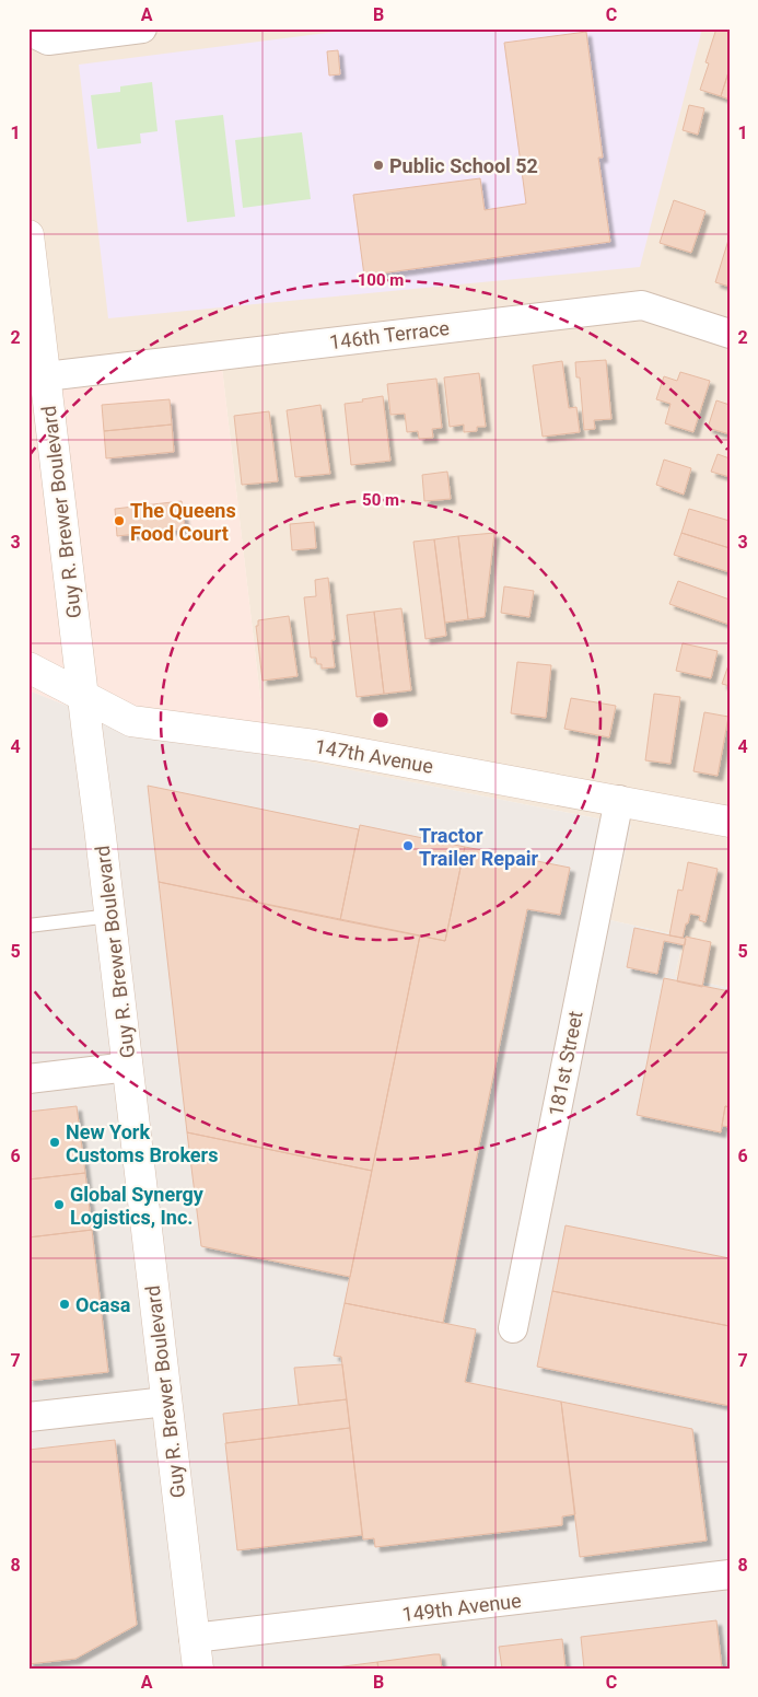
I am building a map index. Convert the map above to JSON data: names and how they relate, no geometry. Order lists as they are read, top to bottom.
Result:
{
  "streets": {
    "main road": ["Guy R. Brewer Boulevard", "147th Avenue"],
    "street": ["146th Terrace", "181st Street", "149th Avenue"]
  },
  "crossings": [
    ["146th Terrace", "Guy R. Brewer Boulevard"],
    ["Guy R. Brewer Boulevard", "147th Avenue"],
    ["Guy R. Brewer Boulevard", "149th Avenue"],
    ["147th Avenue", "181st Street"]
  ],
  "places": [
    "Public School 52",
    "The Queens Food Court",
    "Tractor Trailer Repair",
    "New York Customs Brokers",
    "Global Synergy Logistics, Inc.",
    "Ocasa"
  ],
  "grid": {
    "columns": ["A", "B", "C"],
    "rows": [
      "1",
      "2",
      "3",
      "4",
      "5",
      "6",
      "7",
      "8"
    ]
  },
  "rings": ["100 m", "50 m"]
}
